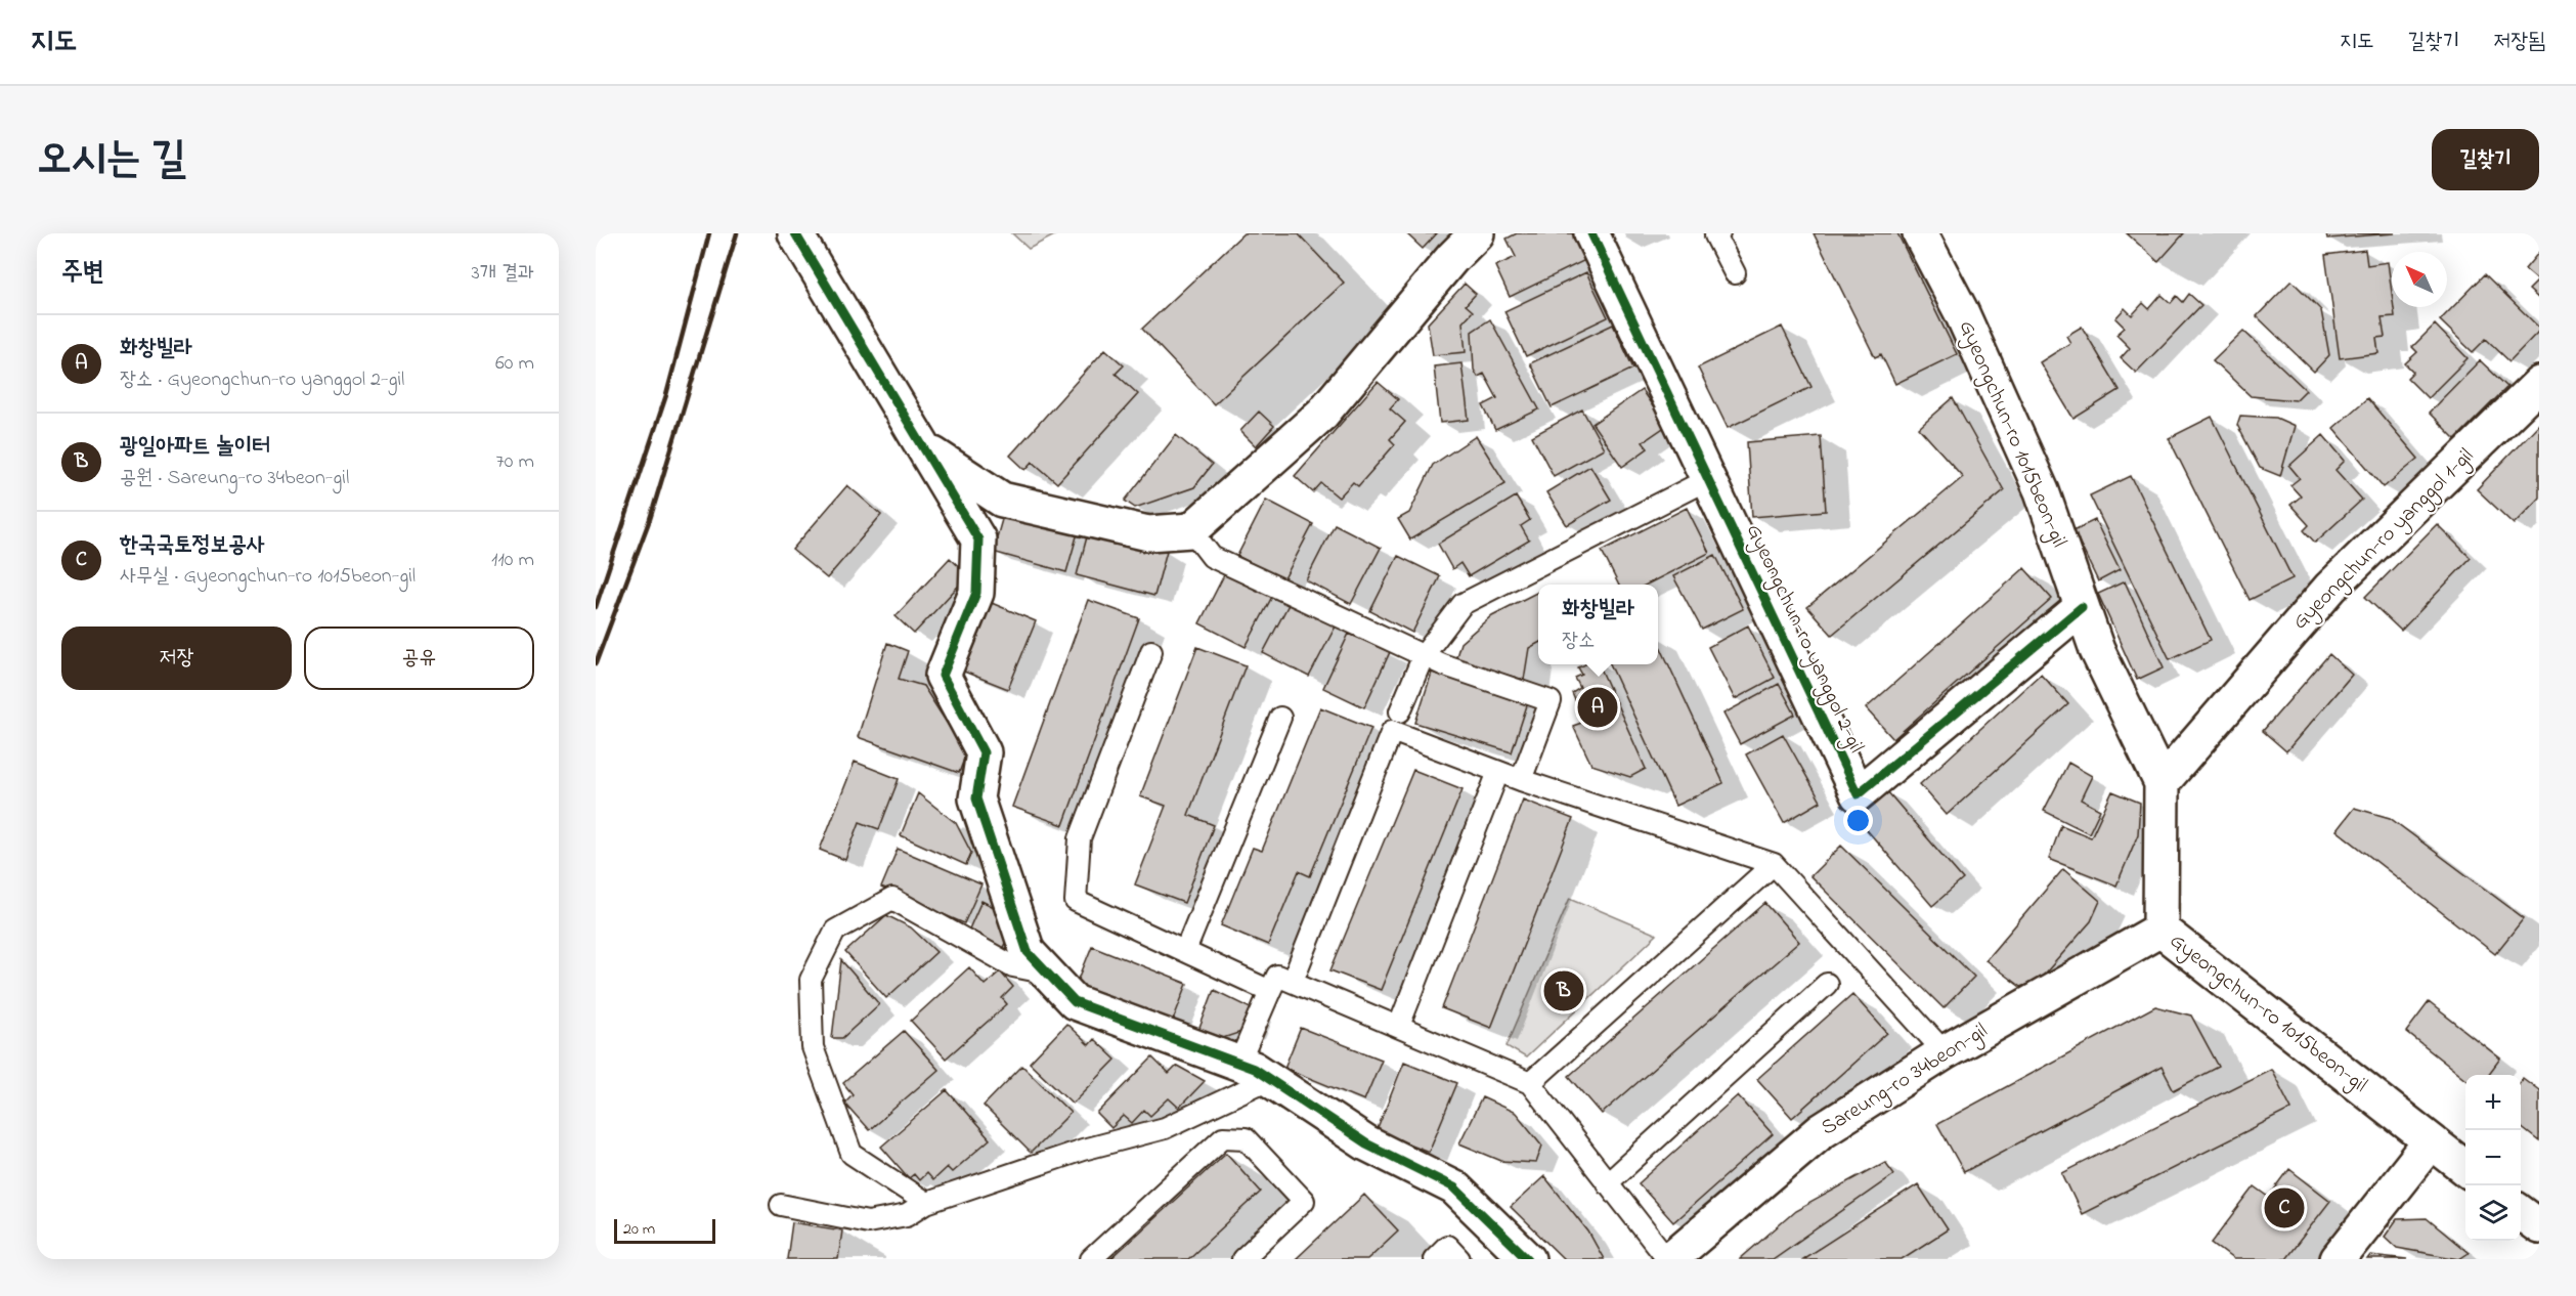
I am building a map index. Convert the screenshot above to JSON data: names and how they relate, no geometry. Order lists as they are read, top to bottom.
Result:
{
  "streets": {
    "street": [
      "Gyeongchun-ro 1015beon-gil",
      "Gyeongchun-ro yanggol 1-gil",
      "Gyeongchun-ro yanggol 2-gil",
      "Sareung-ro 34beon-gil"
    ]
  },
  "crossings": [
    ["Gyeongchun-ro 1015beon-gil", "Gyeongchun-ro yanggol 1-gil"],
    ["Gyeongchun-ro 1015beon-gil", "Gyeongchun-ro yanggol 2-gil"],
    ["Gyeongchun-ro 1015beon-gil", "Sareung-ro 34beon-gil"]
  ],
  "scale_bar": "20 m",
  "north": "top left",
  "page": {
    "header": "지도",
    "nav": ["지도", "길찾기", "저장됨"],
    "title": "오시는 길",
    "buttons": [
      "길찾기",
      ["저장", "공유"]
    ],
    "heading": ["주변", "3개 결과"],
    "list": [
      {
        "mark": "A",
        "name": "화창빌라",
        "note": "장소 · Gyeongchun-ro yanggol 2-gil",
        "value": "60 m"
      },
      {
        "mark": "B",
        "name": "광일아파트 놀이터",
        "note": "공원 · Sareung-ro 34beon-gil",
        "value": "70 m"
      },
      {
        "mark": "C",
        "name": "한국국토정보공사",
        "note": "사무실 · Gyeongchun-ro 1015beon-gil",
        "value": "110 m"
      }
    ],
    "popup": ["화창빌라", "장소"],
    "pins": ["A", "B", "C"],
    "map_buttons": ["+", "−"],
    "scale": "20 m"
  }
}
